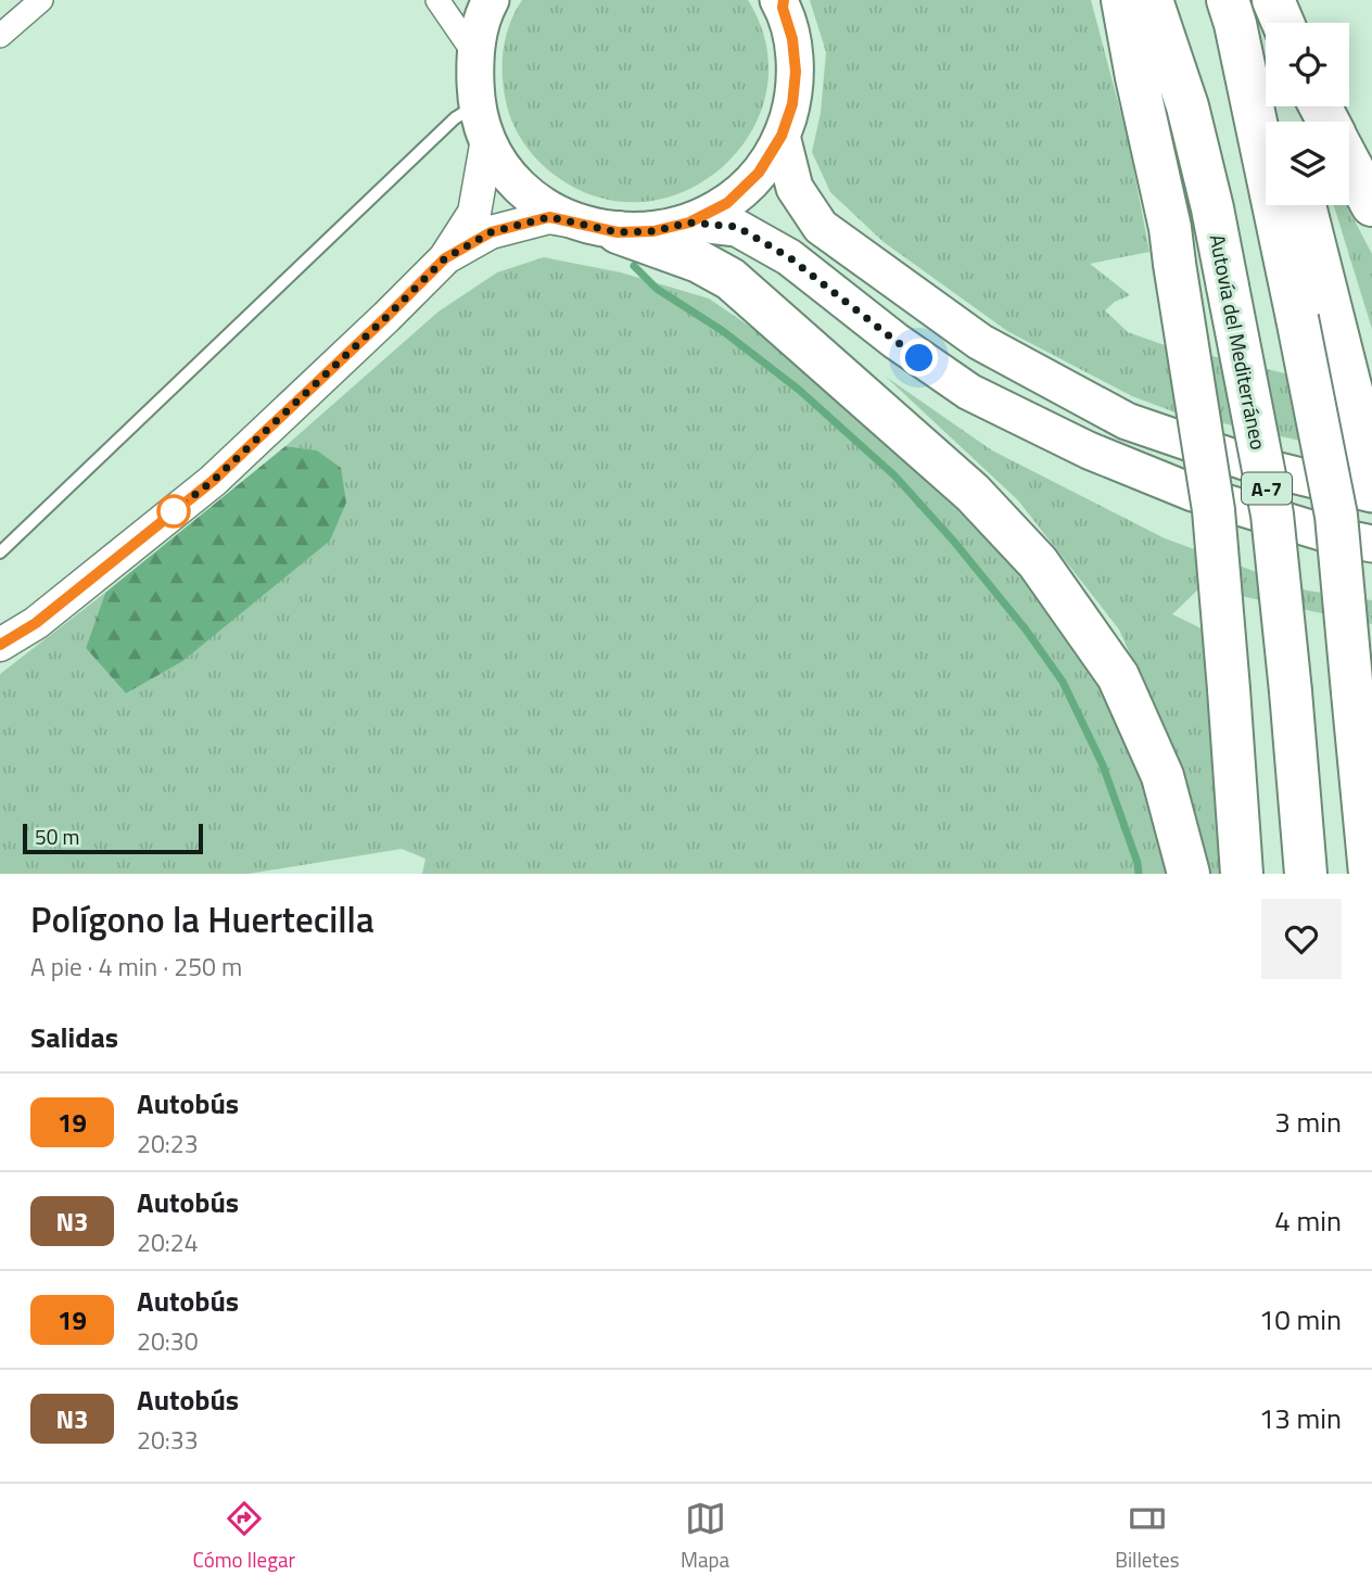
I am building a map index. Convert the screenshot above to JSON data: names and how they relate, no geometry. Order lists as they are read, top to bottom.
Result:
{
  "streets": {
    "highway": ["Autovía del Mediterráneo", "A-7"]
  },
  "lines": ["bus line 19"],
  "scale_bar": "50 m",
  "page": {
    "scale": "50 m",
    "heading": [
      ["Polígono la Huertecilla", "A pie · 4 min · 250 m"],
      "Salidas"
    ],
    "list": [
      {
        "mark": "19",
        "name": "Autobús",
        "note": "20:23",
        "value": "3 min"
      },
      {
        "mark": "N3",
        "name": "Autobús",
        "note": "20:24",
        "value": "4 min"
      },
      {
        "mark": "19",
        "name": "Autobús",
        "note": "20:30",
        "value": "10 min"
      },
      {
        "mark": "N3",
        "name": "Autobús",
        "note": "20:33",
        "value": "13 min"
      }
    ],
    "tabs": ["Cómo llegar", "Mapa", "Billetes"]
  }
}
